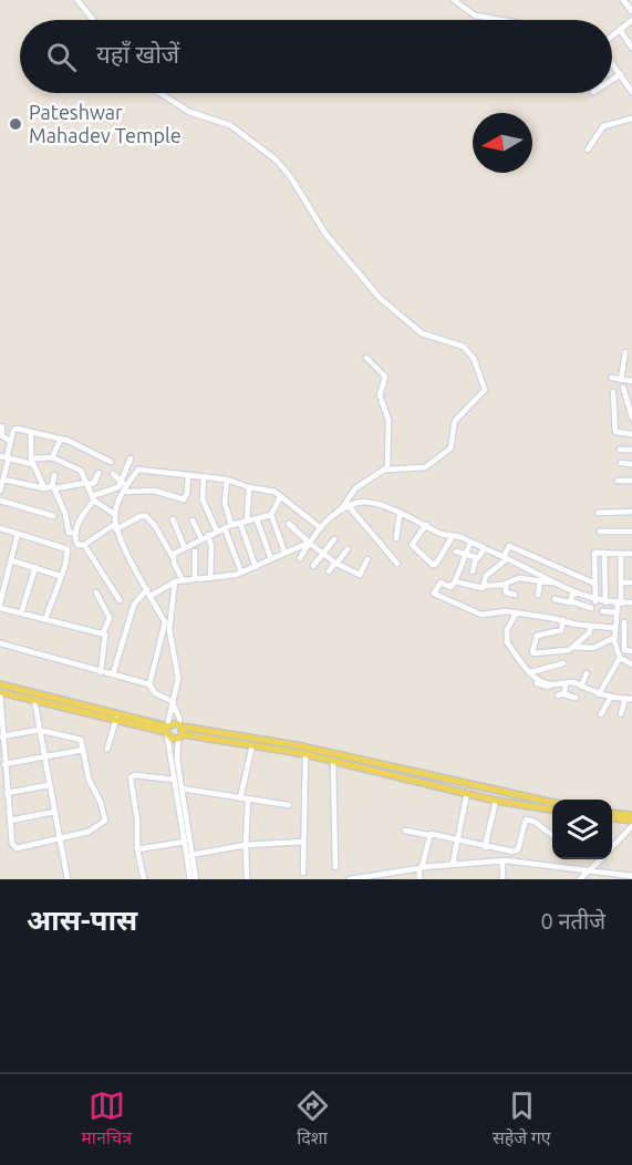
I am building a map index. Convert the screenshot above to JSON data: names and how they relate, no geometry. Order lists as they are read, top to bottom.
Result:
{
  "places": ["Pateshwar Mahadev Temple"],
  "north": "left",
  "page": {
    "search": "यहाँ खोजें",
    "heading": ["आस-पास", "0 नतीजे"],
    "nav": ["मानचित्र", "दिशा", "सहेजे गए"]
  }
}
